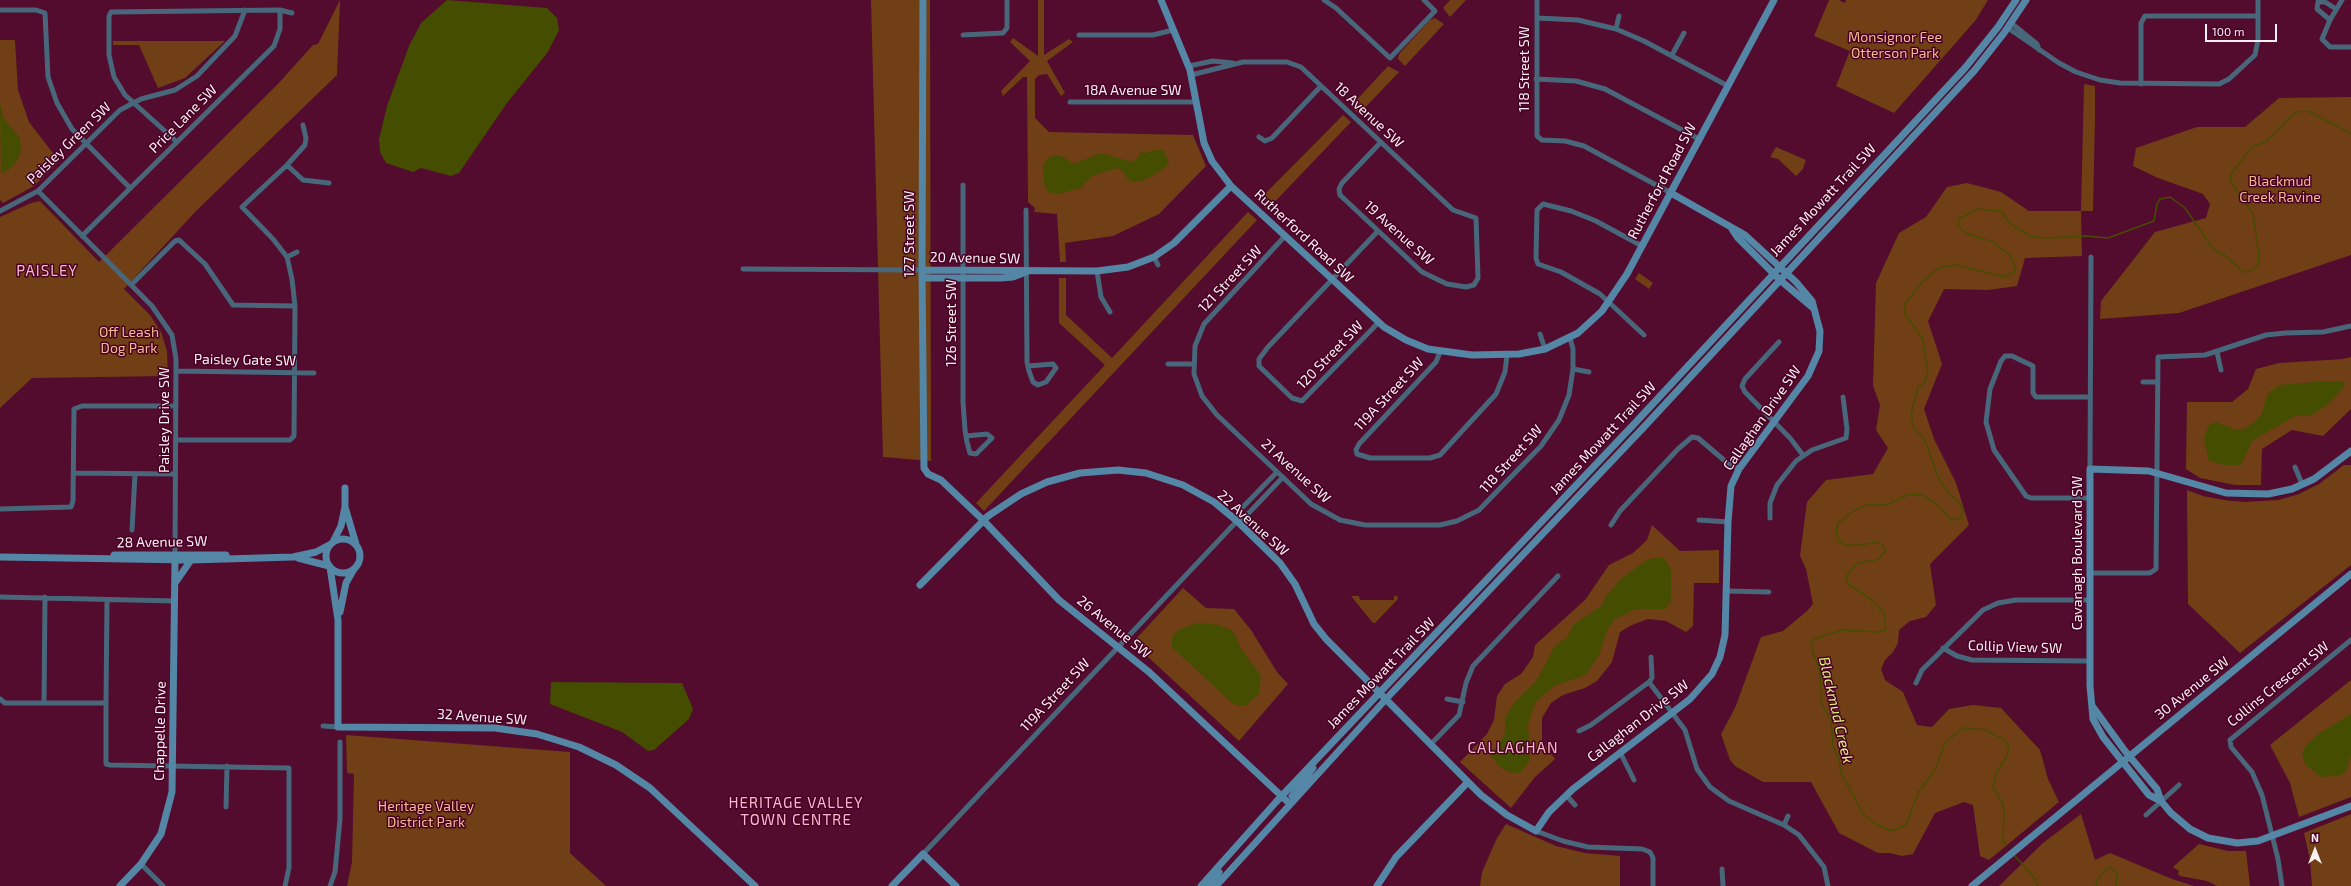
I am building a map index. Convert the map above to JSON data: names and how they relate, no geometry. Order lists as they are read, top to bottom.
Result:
{
  "streets": {
    "street": [
      "118 Street SW",
      "18A Avenue SW",
      "18 Avenue SW",
      "Price Lane SW",
      "Paisley Green SW",
      "Rutherford Road SW",
      "James Mowatt Trail SW",
      "19 Avenue SW",
      "127 Street SW",
      "20 Avenue SW",
      "121 Street SW",
      "126 Street SW",
      "120 Street SW",
      "Paisley Gate SW",
      "119A Street SW",
      "Callaghan Drive SW",
      "Paisley Drive SW",
      "21 Avenue SW",
      "22 Avenue SW",
      "28 Avenue SW",
      "Cavanagh Boulevard SW",
      "26 Avenue SW",
      "Collip View SW",
      "Collins Crescent SW",
      "30 Avenue SW",
      "32 Avenue SW",
      "Chappelle Drive"
    ]
  },
  "crossings": [
    ["118 Street SW", "Rutherford Road SW"],
    ["118 Street SW", "21 Avenue SW"],
    ["18A Avenue SW", "Rutherford Road SW"],
    ["18 Avenue SW", "Rutherford Road SW"],
    ["18 Avenue SW", "19 Avenue SW"],
    ["Price Lane SW", "Paisley Drive SW"],
    ["Paisley Green SW", "Paisley Drive SW"],
    ["Rutherford Road SW", "20 Avenue SW"],
    ["Rutherford Road SW", "121 Street SW"],
    ["Rutherford Road SW", "120 Street SW"],
    ["Rutherford Road SW", "119A Street SW"],
    ["James Mowatt Trail SW", "Callaghan Drive SW"],
    ["James Mowatt Trail SW", "22 Avenue SW"],
    ["James Mowatt Trail SW", "26 Avenue SW"],
    ["127 Street SW", "20 Avenue SW"],
    ["127 Street SW", "26 Avenue SW"],
    ["20 Avenue SW", "126 Street SW"],
    ["121 Street SW", "21 Avenue SW"],
    ["Paisley Gate SW", "Paisley Drive SW"],
    ["119A Street SW", "21 Avenue SW"],
    ["119A Street SW", "22 Avenue SW"],
    ["119A Street SW", "26 Avenue SW"],
    ["Callaghan Drive SW", "22 Avenue SW"],
    ["Paisley Drive SW", "28 Avenue SW"],
    ["Paisley Drive SW", "Chappelle Drive"],
    ["22 Avenue SW", "26 Avenue SW"],
    ["28 Avenue SW", "Chappelle Drive"],
    ["Cavanagh Boulevard SW", "Collip View SW"],
    ["Cavanagh Boulevard SW", "Collins Crescent SW"],
    ["Cavanagh Boulevard SW", "30 Avenue SW"]
  ],
  "districts": ["PAISLEY", "CALLAGHAN", "HERITAGE VALLEY TOWN CENTRE"],
  "water": ["Blackmud Creek"],
  "parks": [
    "Monsignor Fee Otterson Park",
    "Blackmud Creek Ravine",
    "Off Leash Dog Park",
    "Heritage Valley District Park"
  ],
  "scale_bar": "100 m",
  "north": "top"
}
